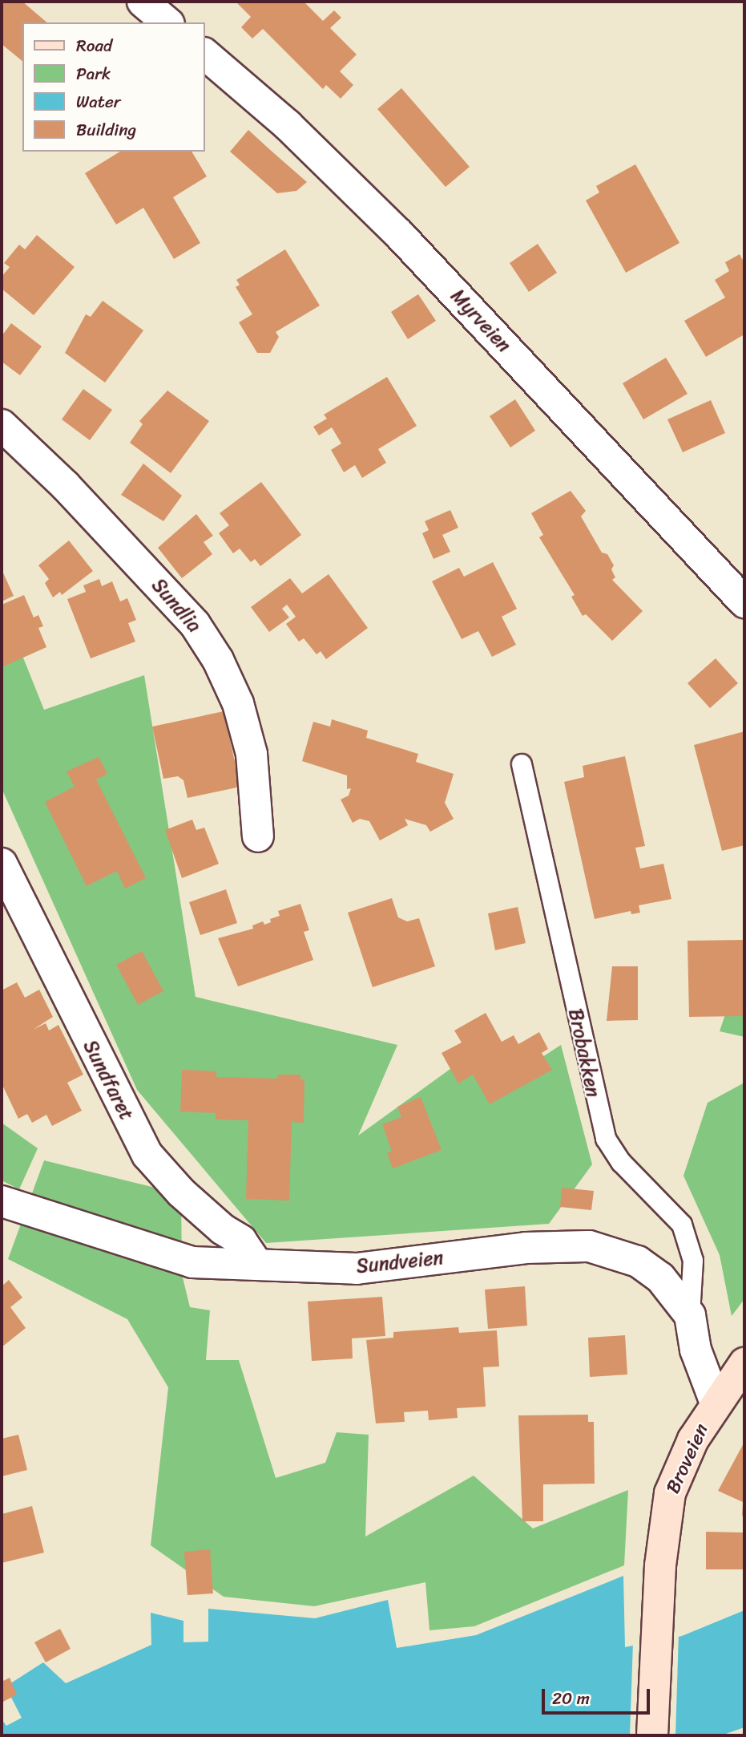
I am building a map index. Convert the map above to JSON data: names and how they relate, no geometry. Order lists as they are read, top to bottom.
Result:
{
  "streets": {
    "street": [
      "Myrveien",
      "Sundlia",
      "Sundfaret",
      "Sundveien",
      "Broveien"
    ],
    "lane": ["Brobakken"]
  },
  "crossings": [
    ["Brobakken", "Sundveien"],
    ["Sundfaret", "Sundveien"],
    ["Sundveien", "Broveien"]
  ],
  "legend": [
    "Road",
    "Park",
    "Water",
    "Building"
  ],
  "scale_bar": "20 m"
}
